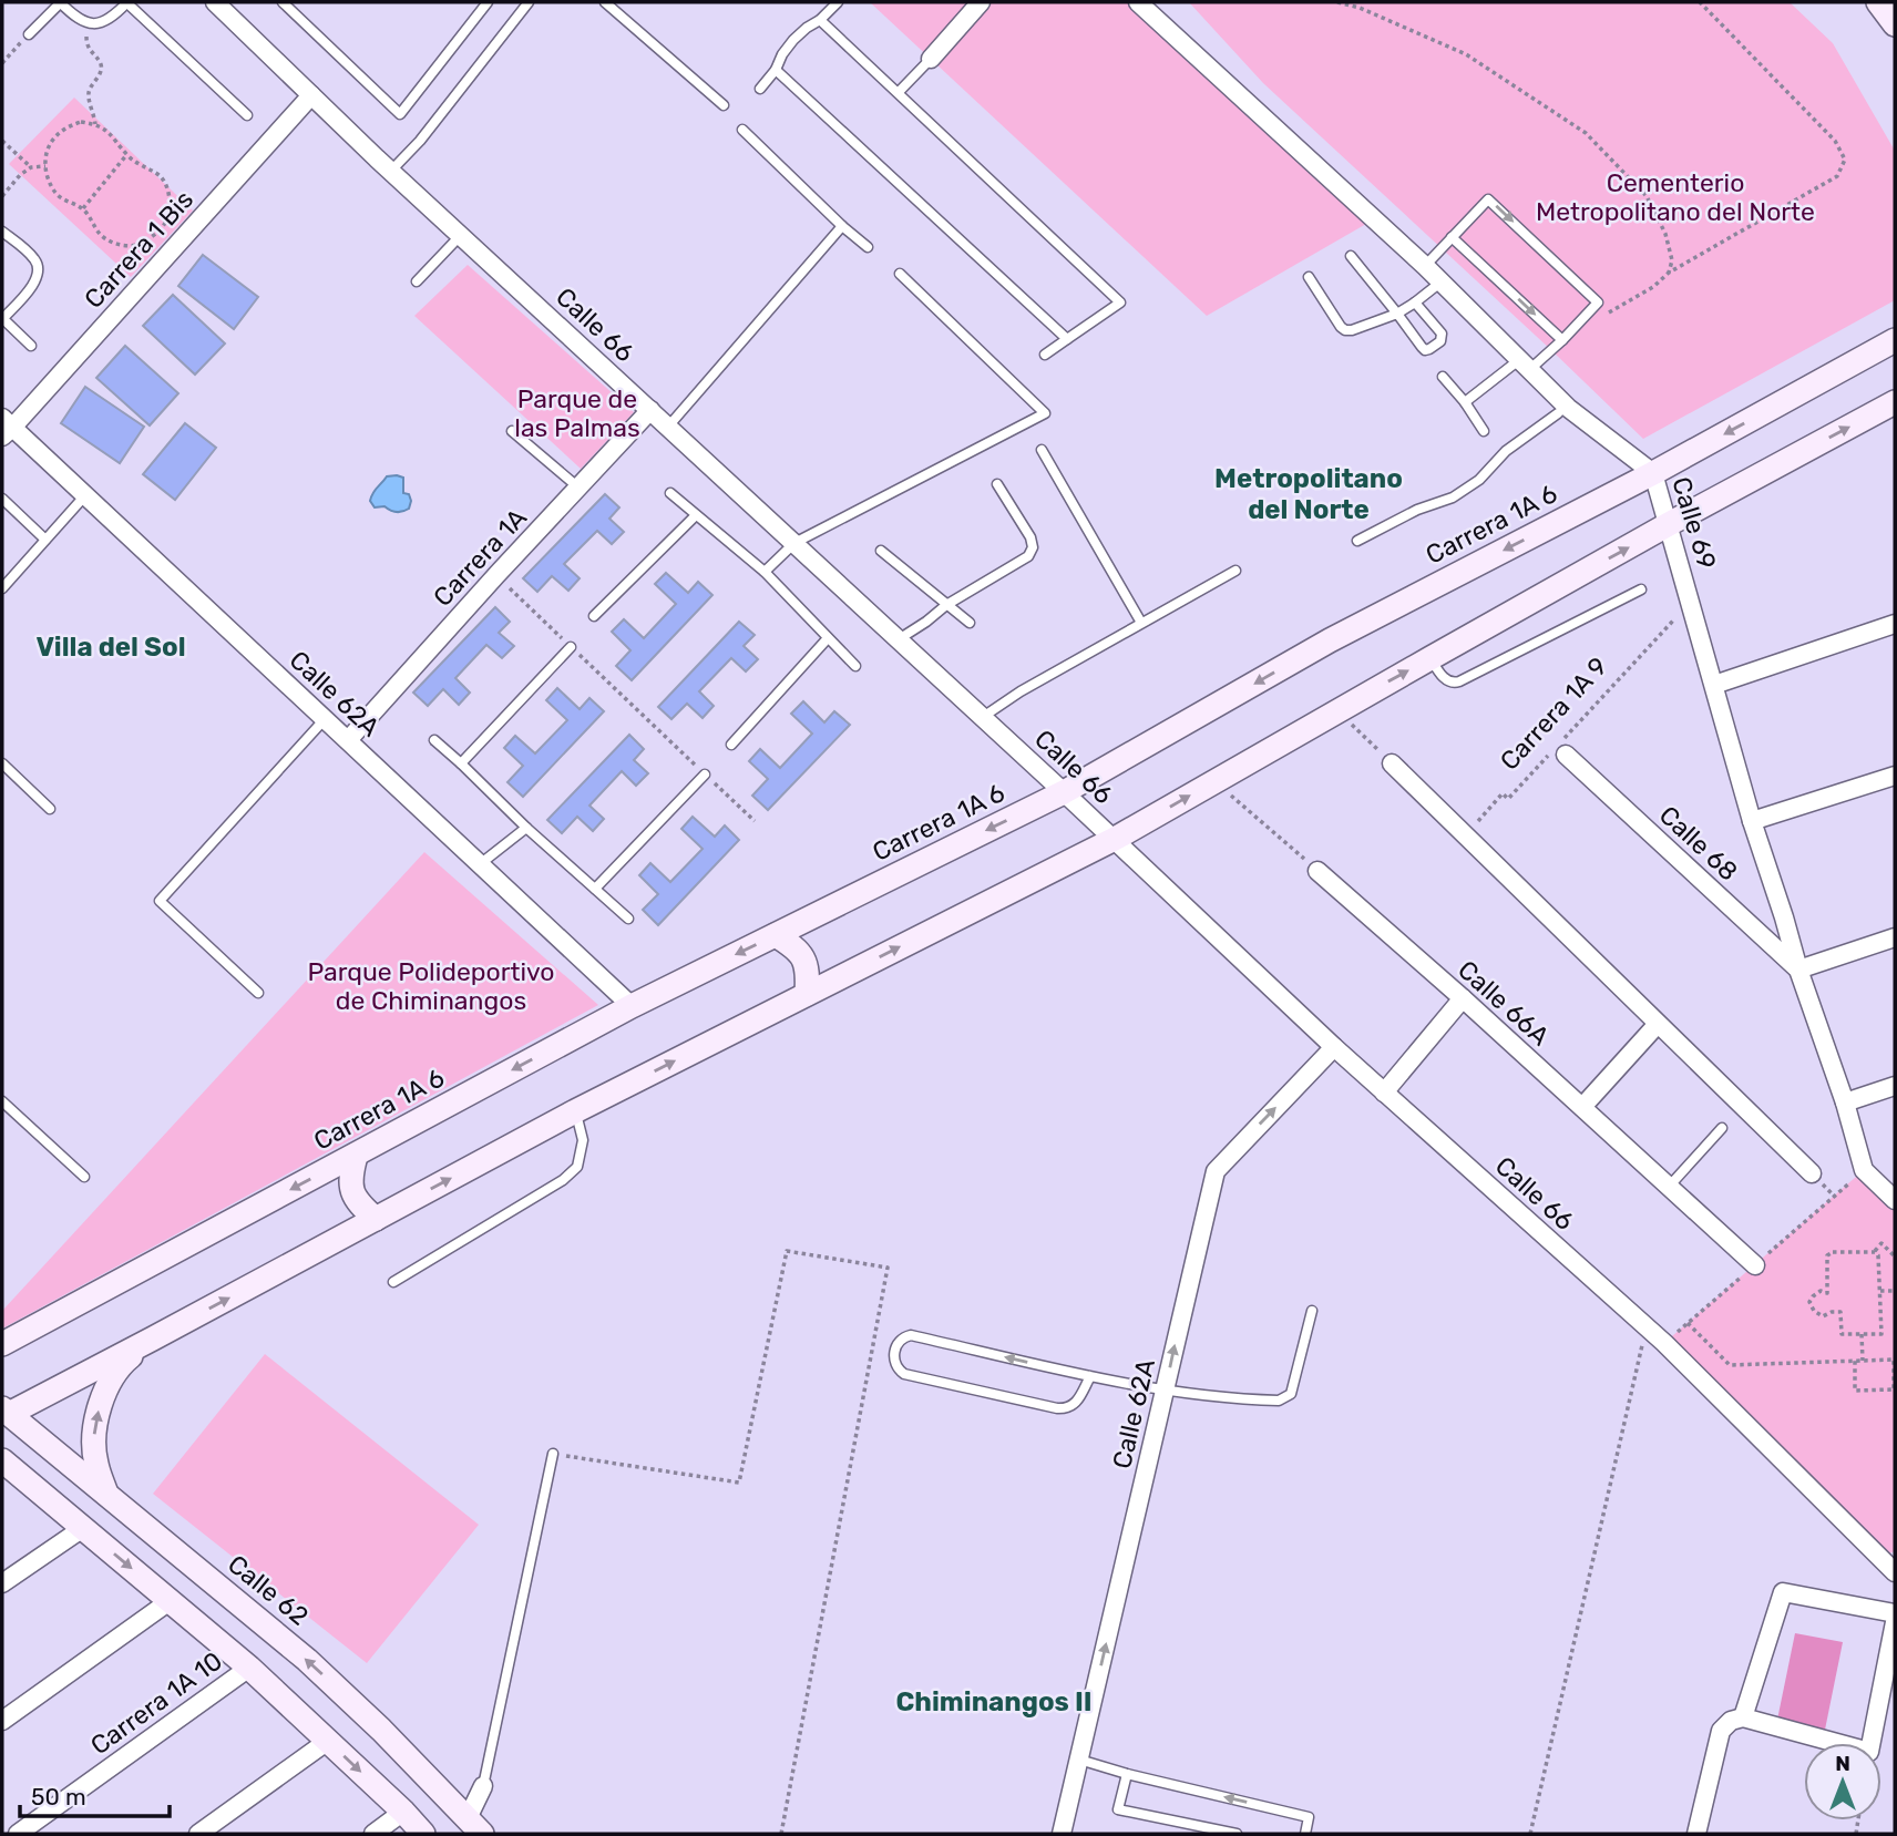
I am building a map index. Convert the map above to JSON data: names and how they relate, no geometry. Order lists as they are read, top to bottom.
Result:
{
  "streets": {
    "street": [
      "Carrera 1 Bis",
      "Calle 66",
      "Calle 69",
      "Carrera 1A 6",
      "Carrera 1A",
      "Calle 62A",
      "Calle 68",
      "Calle 66A",
      "Calle 62",
      "Carrera 1A 10"
    ],
    "path": ["Carrera 1A 9"]
  },
  "crossings": [
    ["Carrera 1 Bis", "Calle 66"],
    ["Carrera 1 Bis", "Calle 62A"],
    ["Calle 66", "Carrera 1A 6"],
    ["Calle 66", "Carrera 1A"],
    ["Calle 66", "Calle 62A"],
    ["Calle 69", "Carrera 1A 6"],
    ["Calle 69", "Calle 68"],
    ["Carrera 1A 6", "Calle 62A"],
    ["Carrera 1A", "Calle 62A"],
    ["Carrera 1A 9", "Calle 68"]
  ],
  "one_way": ["Calle 62A"],
  "districts": ["Metropolitano del Norte", "Villa del Sol", "Chiminangos II"],
  "parks": ["Cementerio Metropolitano del Norte", "Parque de las Palmas", "Parque Polideportivo de Chiminangos"],
  "scale_bar": "50 m",
  "north": "top"
}
